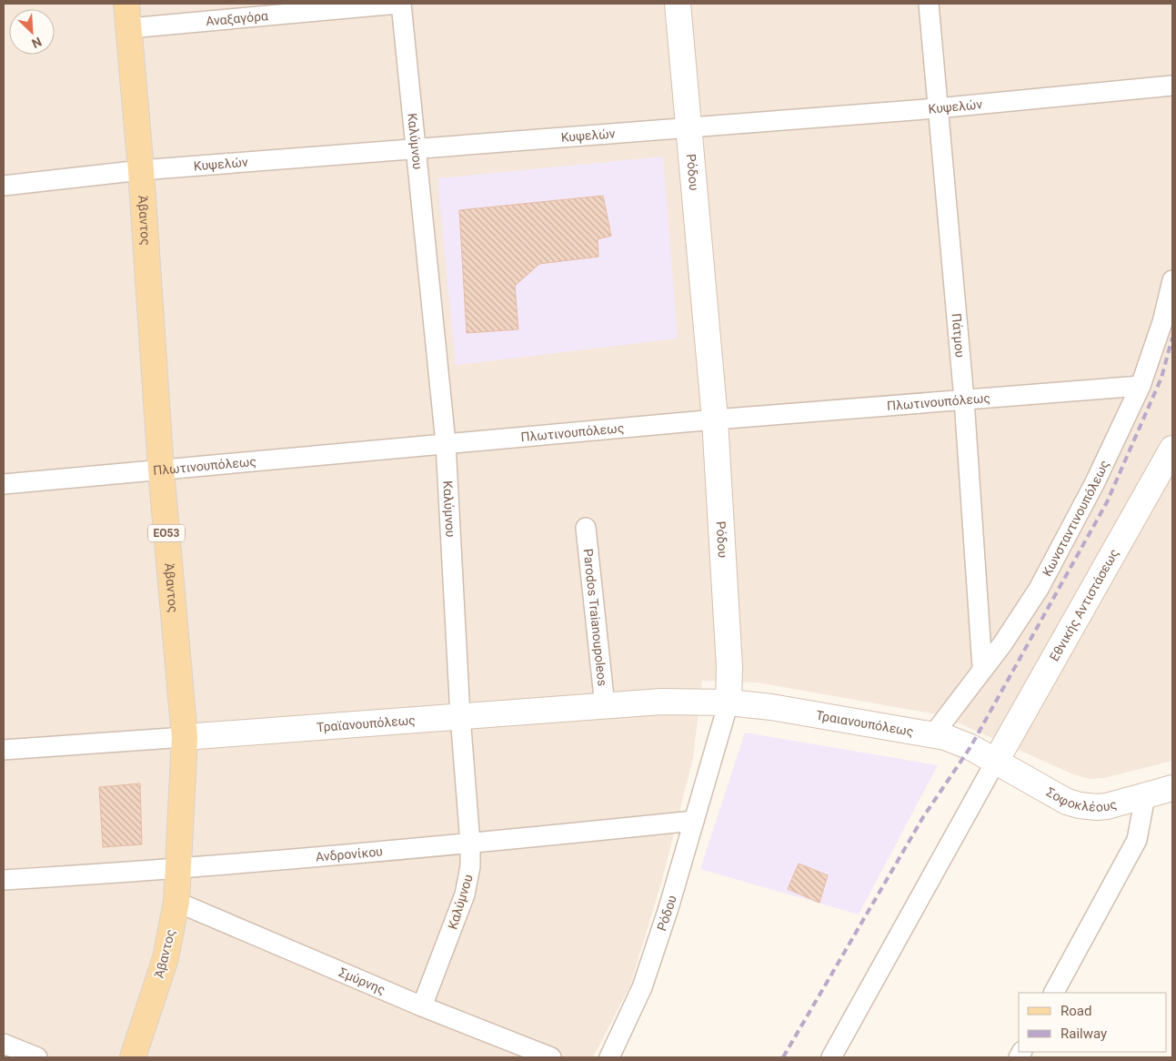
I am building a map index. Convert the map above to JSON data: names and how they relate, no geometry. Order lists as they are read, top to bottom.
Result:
{
  "streets": {
    "main road": ["Άβαντος", "ΕΟ53"],
    "street": [
      "Αναξαγόρα",
      "Κυψελών",
      "Καλύμνου",
      "Ρόδου",
      "Πάτμου",
      "Πλωτινουπόλεως",
      "Κωνσταντινουπόλεως",
      "Εθνικής Αντιστάσεως",
      "Parodos Traianoupoleos",
      "Τραιανουπόλεως",
      "Τραϊανουπόλεως",
      "Σοφοκλέους",
      "Ανδρονίκου",
      "Σμύρνης"
    ]
  },
  "crossings": [
    ["Αναξαγόρα", "Καλύμνου"],
    ["Αναξαγόρα", "Άβαντος"],
    ["Κυψελών", "Καλύμνου"],
    ["Κυψελών", "Ρόδου"],
    ["Κυψελών", "Άβαντος"],
    ["Κυψελών", "Πάτμου"],
    ["Καλύμνου", "Πλωτινουπόλεως"],
    ["Καλύμνου", "Τραϊανουπόλεως"],
    ["Καλύμνου", "Ανδρονίκου"],
    ["Καλύμνου", "Σμύρνης"],
    ["Ρόδου", "Πλωτινουπόλεως"],
    ["Ρόδου", "Τραιανουπόλεως"],
    ["Ρόδου", "Τραϊανουπόλεως"],
    ["Ρόδου", "Ανδρονίκου"],
    ["Άβαντος", "Πλωτινουπόλεως"],
    ["Άβαντος", "Τραϊανουπόλεως"],
    ["Άβαντος", "Ανδρονίκου"],
    ["Άβαντος", "Σμύρνης"],
    ["Πάτμου", "Πλωτινουπόλεως"],
    ["Πάτμου", "Κωνσταντινουπόλεως"],
    ["Πλωτινουπόλεως", "Κωνσταντινουπόλεως"],
    ["Κωνσταντινουπόλεως", "Τραιανουπόλεως"],
    ["Εθνικής Αντιστάσεως", "Τραιανουπόλεως"],
    ["Εθνικής Αντιστάσεως", "Σοφοκλέους"],
    ["Parodos Traianoupoleos", "Τραϊανουπόλεως"],
    ["Τραιανουπόλεως", "Τραϊανουπόλεως"],
    ["Τραιανουπόλεως", "Σοφοκλέους"]
  ],
  "legend": ["Road", "Railway"],
  "north": "bottom right"
}
